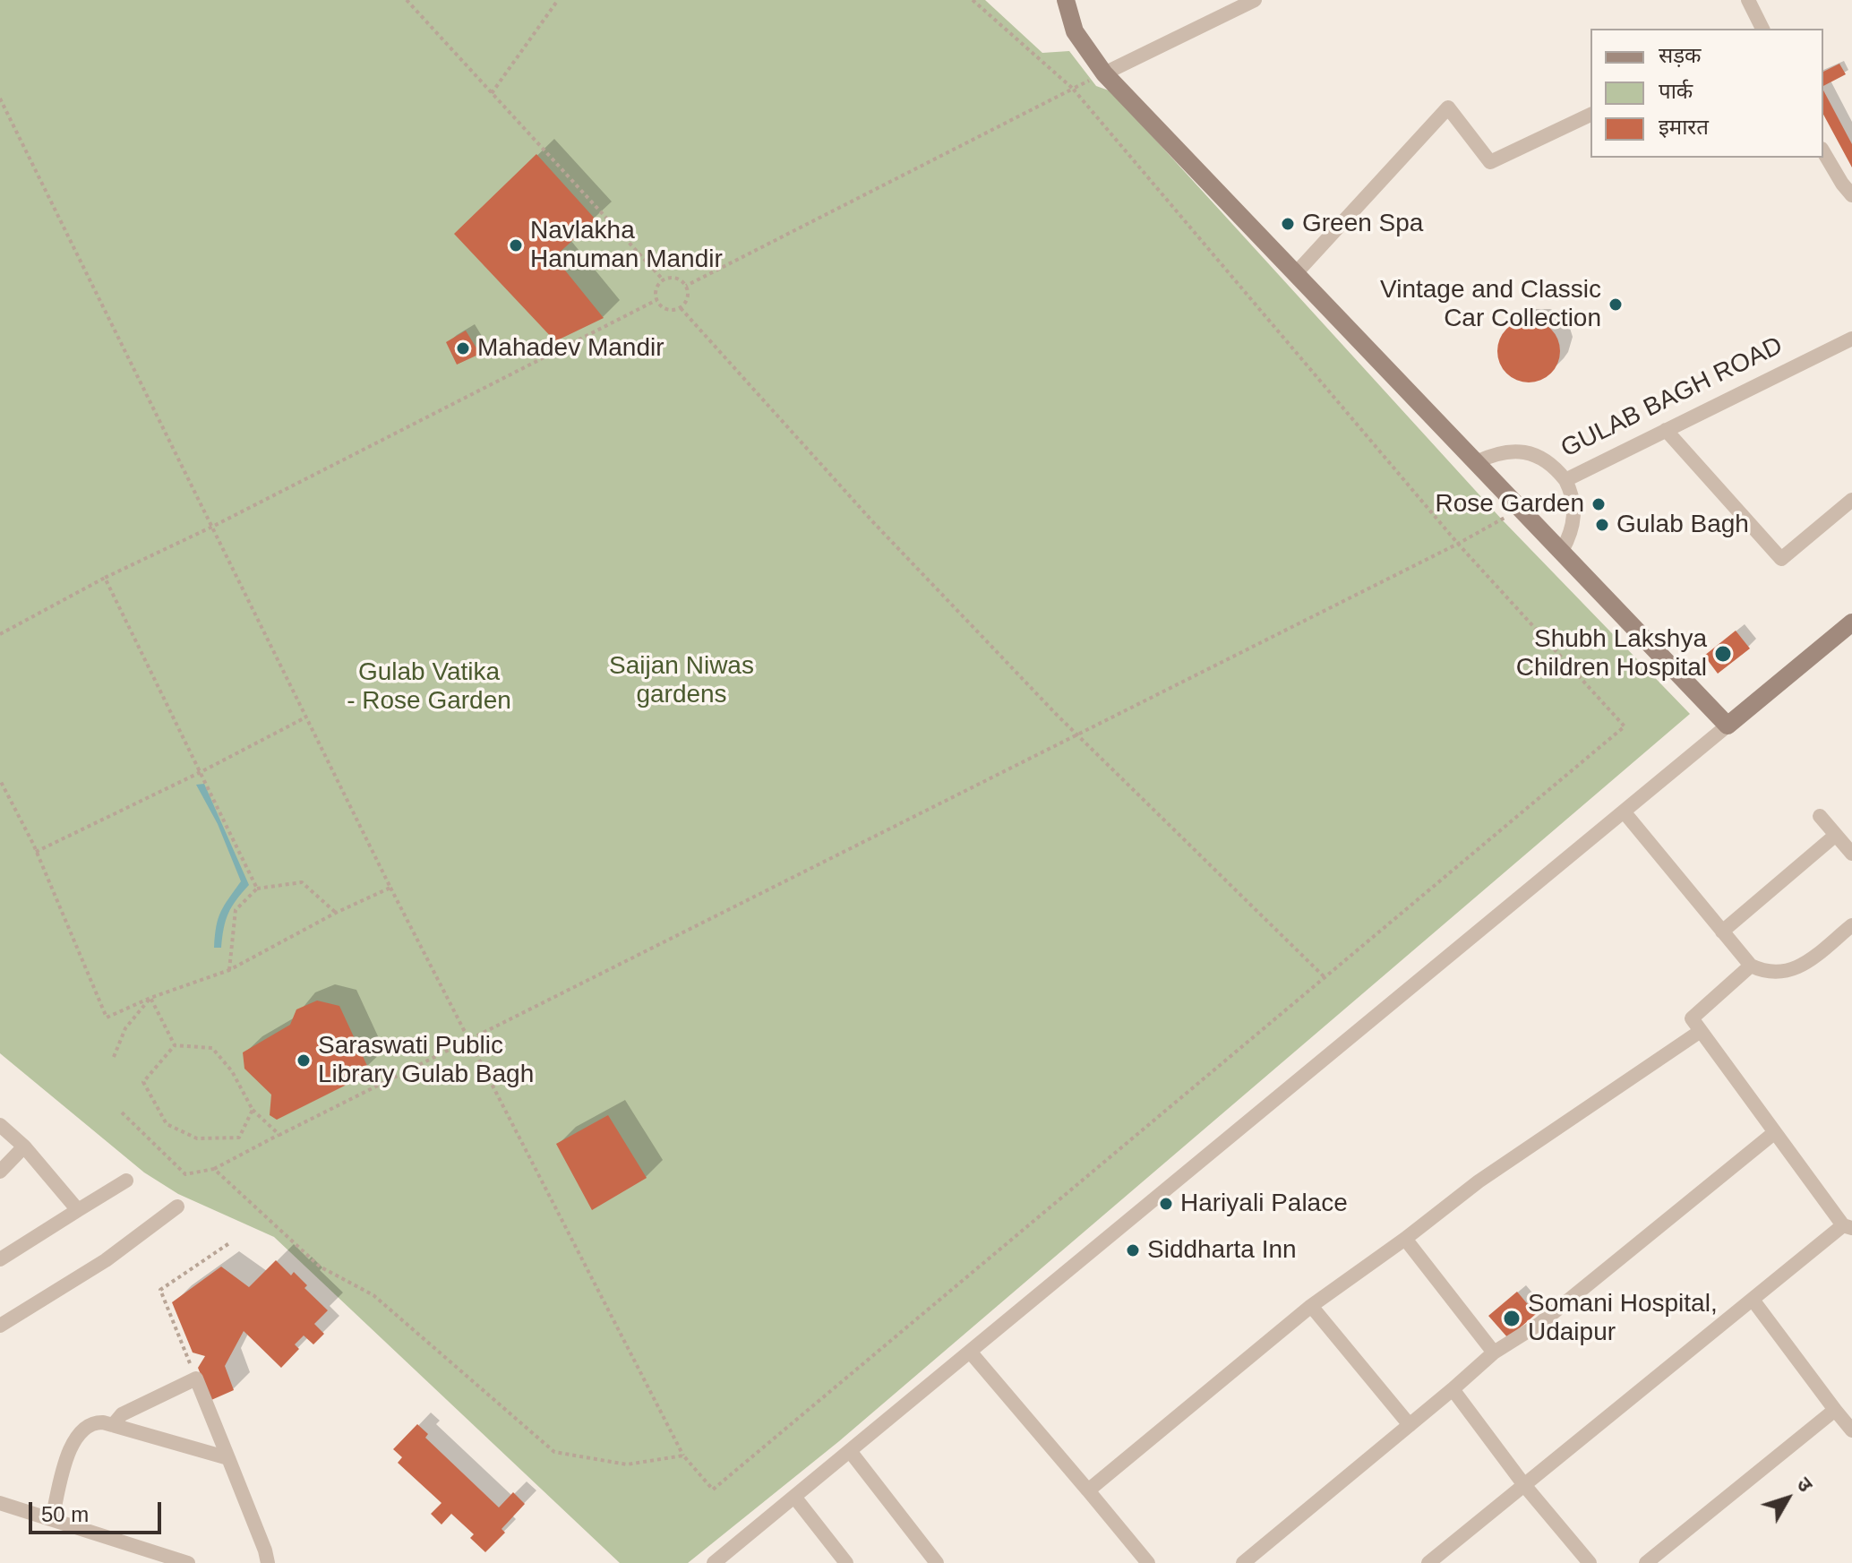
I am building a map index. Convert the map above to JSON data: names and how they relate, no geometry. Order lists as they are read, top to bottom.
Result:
{
  "streets": {
    "street": ["GULAB BAGH ROAD"]
  },
  "parks": ["Saijan Niwas gardens", "Gulab Vatika - Rose Garden"],
  "places": [
    "Green Spa",
    "Navlakha Hanuman Mandir",
    "Vintage and Classic Car Collection",
    "Mahadev Mandir",
    "Rose Garden",
    "Gulab Bagh",
    "Shubh Lakshya Children Hospital",
    "Saraswati Public Library Gulab Bagh",
    "Hariyali Palace",
    "Siddharta Inn",
    "Somani Hospital, Udaipur"
  ],
  "legend": ["सड़क", "पार्क", "इमारत"],
  "scale_bar": "50 m",
  "north": "top right"
}
